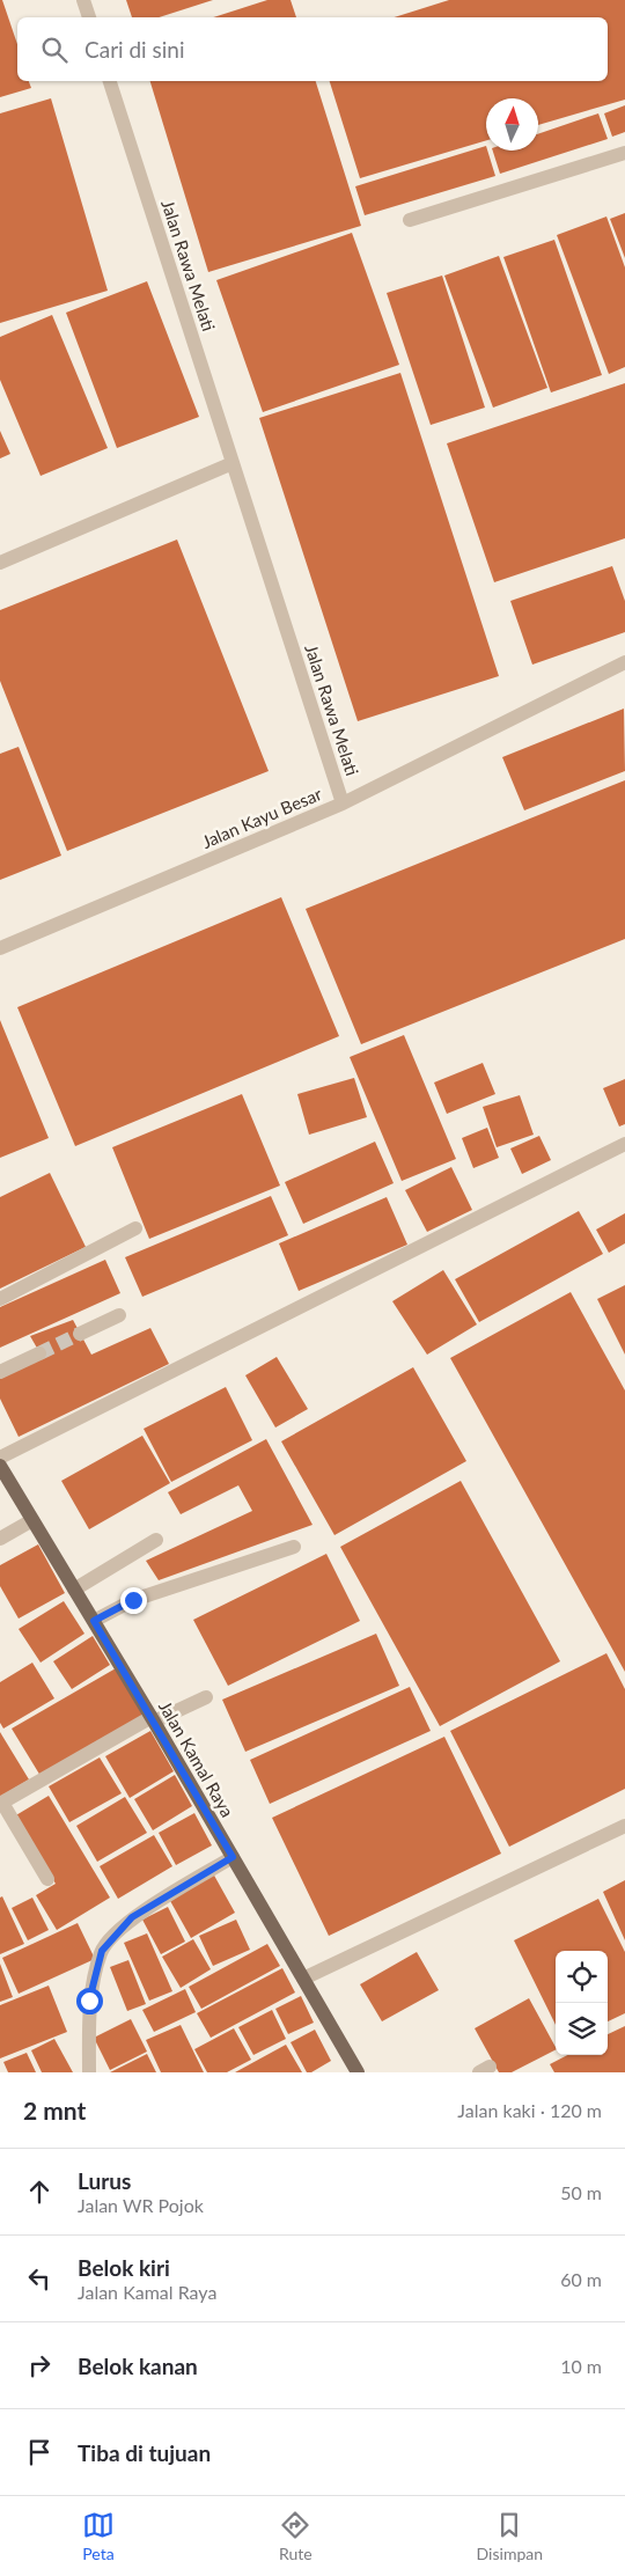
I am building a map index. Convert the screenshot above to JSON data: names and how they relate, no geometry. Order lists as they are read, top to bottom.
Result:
{
  "streets": {
    "main road": ["Jalan Kamal Raya"],
    "street": ["Jalan Rawa Melati", "Jalan Kayu Besar"]
  },
  "crossings": [
    ["Jalan Rawa Melati", "Jalan Kayu Besar"]
  ],
  "north": "top",
  "page": {
    "search": "Cari di sini",
    "heading": ["2 mnt", "Jalan kaki · 120 m"],
    "list": [
      ["Lurus", "Jalan WR Pojok", "50 m"],
      ["Belok kiri", "Jalan Kamal Raya", "60 m"],
      ["Belok kanan", "10 m"],
      "Tiba di tujuan"
    ],
    "nav": ["Peta", "Rute", "Disimpan"]
  }
}
